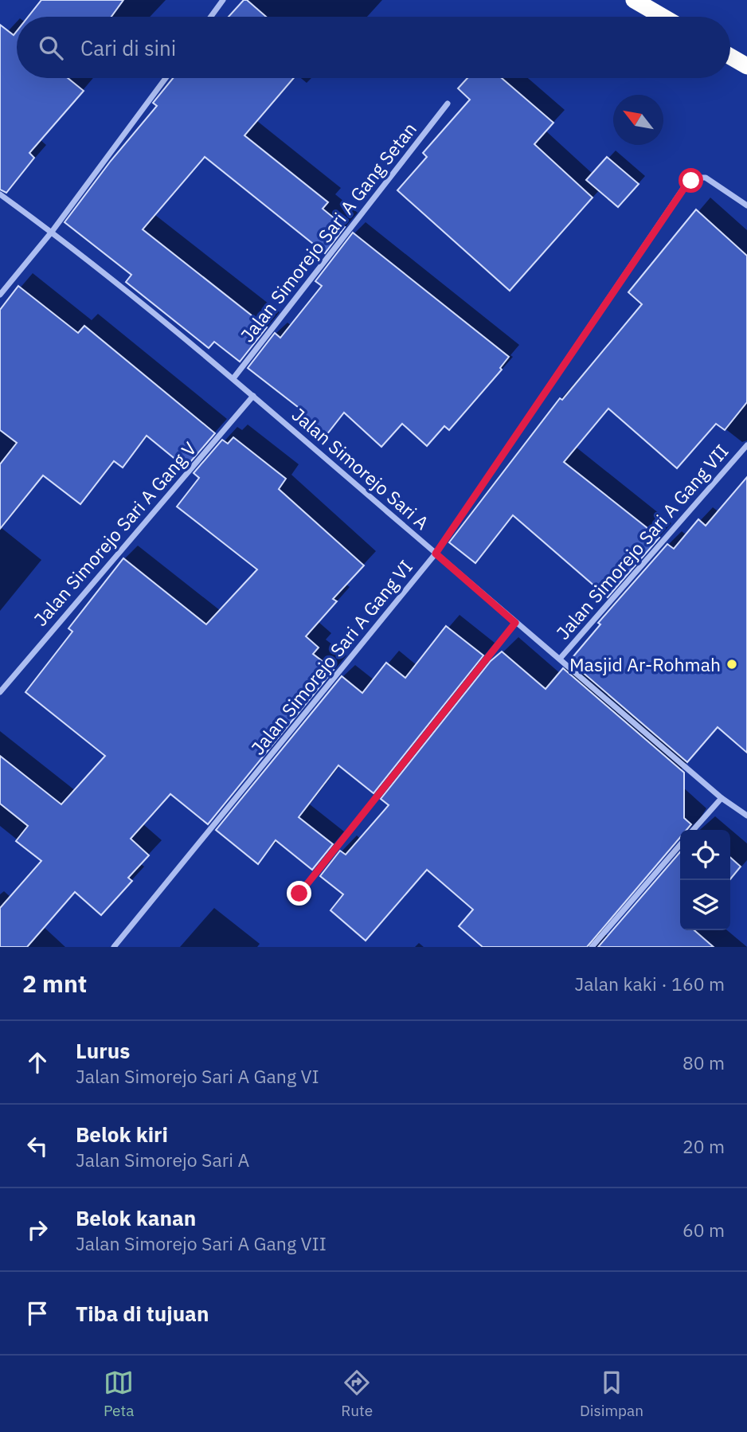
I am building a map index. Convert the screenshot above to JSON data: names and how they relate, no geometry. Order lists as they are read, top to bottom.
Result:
{
  "streets": {
    "street": [
      "Jalan Simorejo Sari A Gang Setan",
      "Jalan Simorejo Sari A",
      "Jalan Simorejo Sari A Gang V",
      "Jalan Simorejo Sari A Gang VII",
      "Jalan Simorejo Sari A Gang VI"
    ]
  },
  "crossings": [
    ["Jalan Simorejo Sari A Gang Setan", "Jalan Simorejo Sari A"],
    ["Jalan Simorejo Sari A", "Jalan Simorejo Sari A Gang V"],
    ["Jalan Simorejo Sari A", "Jalan Simorejo Sari A Gang VII"],
    ["Jalan Simorejo Sari A", "Jalan Simorejo Sari A Gang VI"]
  ],
  "places": ["Masjid Ar-Rohmah"],
  "north": "top left",
  "page": {
    "search": "Cari di sini",
    "heading": ["2 mnt", "Jalan kaki · 160 m"],
    "list": [
      ["Lurus", "Jalan Simorejo Sari A Gang VI", "80 m"],
      ["Belok kiri", "Jalan Simorejo Sari A", "20 m"],
      ["Belok kanan", "Jalan Simorejo Sari A Gang VII", "60 m"],
      "Tiba di tujuan"
    ],
    "nav": ["Peta", "Rute", "Disimpan"]
  }
}
